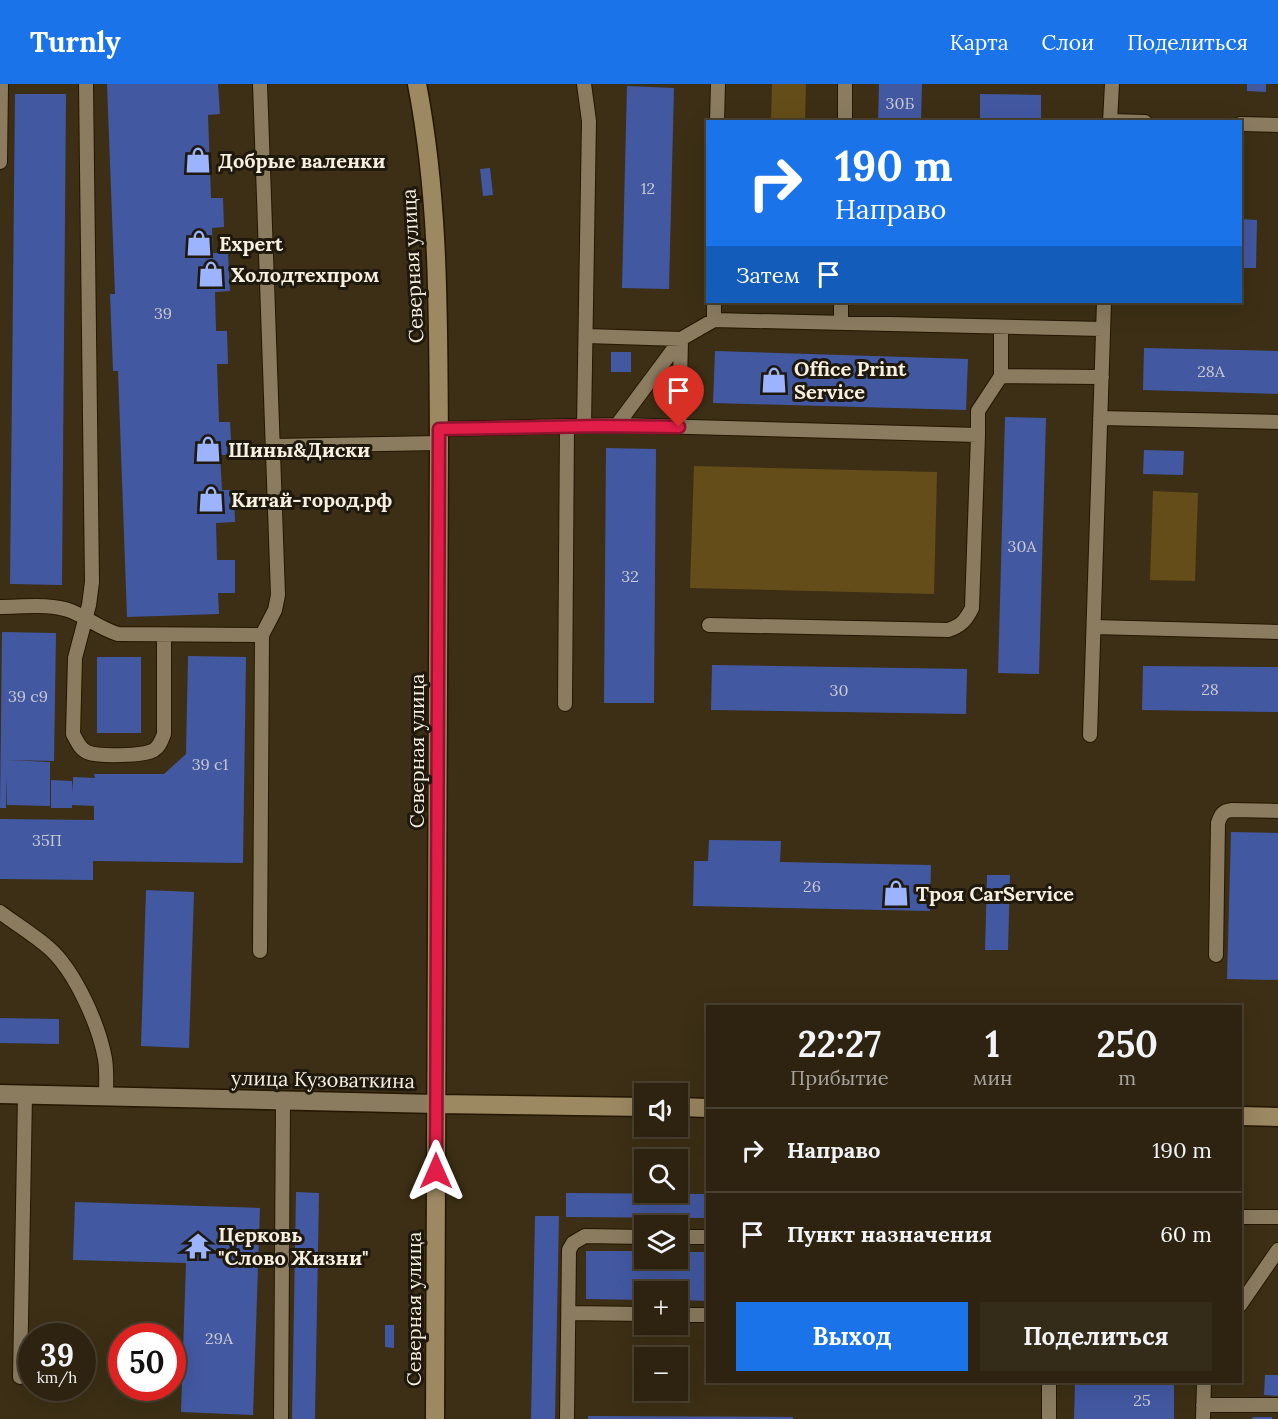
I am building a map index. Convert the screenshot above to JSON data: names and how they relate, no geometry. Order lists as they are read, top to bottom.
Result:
{
  "streets": {
    "main road": ["Северная улица", "улица Кузоваткина"]
  },
  "crossings": [
    ["Северная улица", "улица Кузоваткина"]
  ],
  "places": {
    "shop": [
      "Добрые валенки",
      "Expert",
      "Холодтехпром",
      "Office Print Service",
      "Шины&Диски",
      "Китай-город.рф",
      "Троя CarService"
    ],
    "temple": ["Церковь \"Слово Жизни\""]
  },
  "house_numbers": [
    "30Б",
    "12",
    "39",
    "28А",
    "30А",
    "32",
    "28",
    "30",
    "39 с9",
    "39 с1",
    "35П",
    "26",
    "29А",
    "25"
  ],
  "page": {
    "header": "Turnly",
    "nav": ["Карта", "Слои", "Поделиться"],
    "turn": ["190 m", "Направо"],
    "then": "Затем",
    "eta": [
      "22:27",
      "Прибытие",
      "1",
      "мин",
      "250",
      "m"
    ],
    "map_buttons": ["+", "−"],
    "list": [
      {
        "name": "Направо",
        "value": "190 m"
      },
      {
        "name": "Пункт назначения",
        "value": "60 m"
      }
    ],
    "buttons": ["Выход", "Поделиться"],
    "speed": "39 km/h",
    "limit": "50"
  }
}
